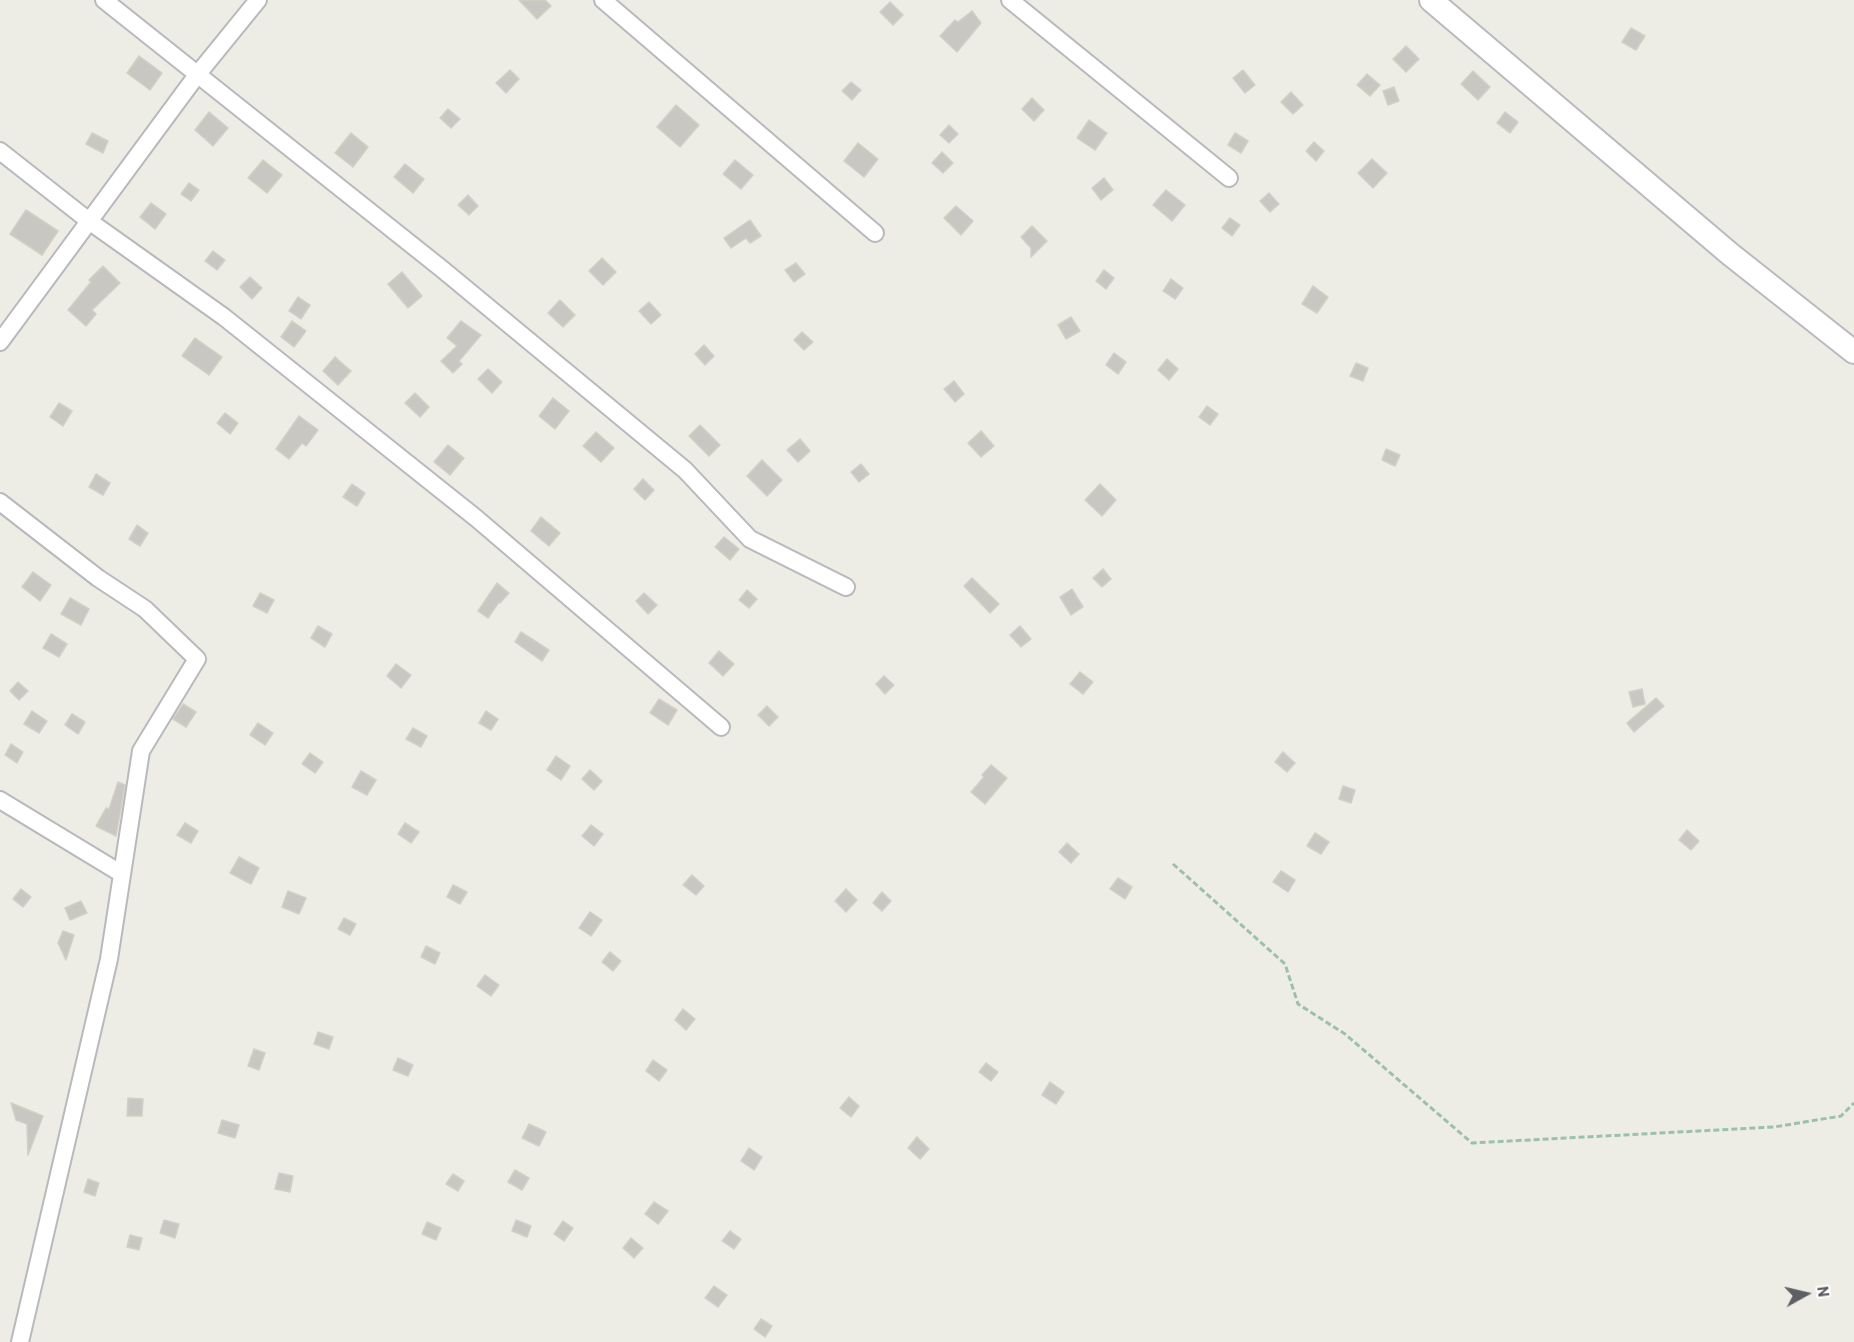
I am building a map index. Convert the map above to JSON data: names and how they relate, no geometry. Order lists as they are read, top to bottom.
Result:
{
  "north": "right"
}
